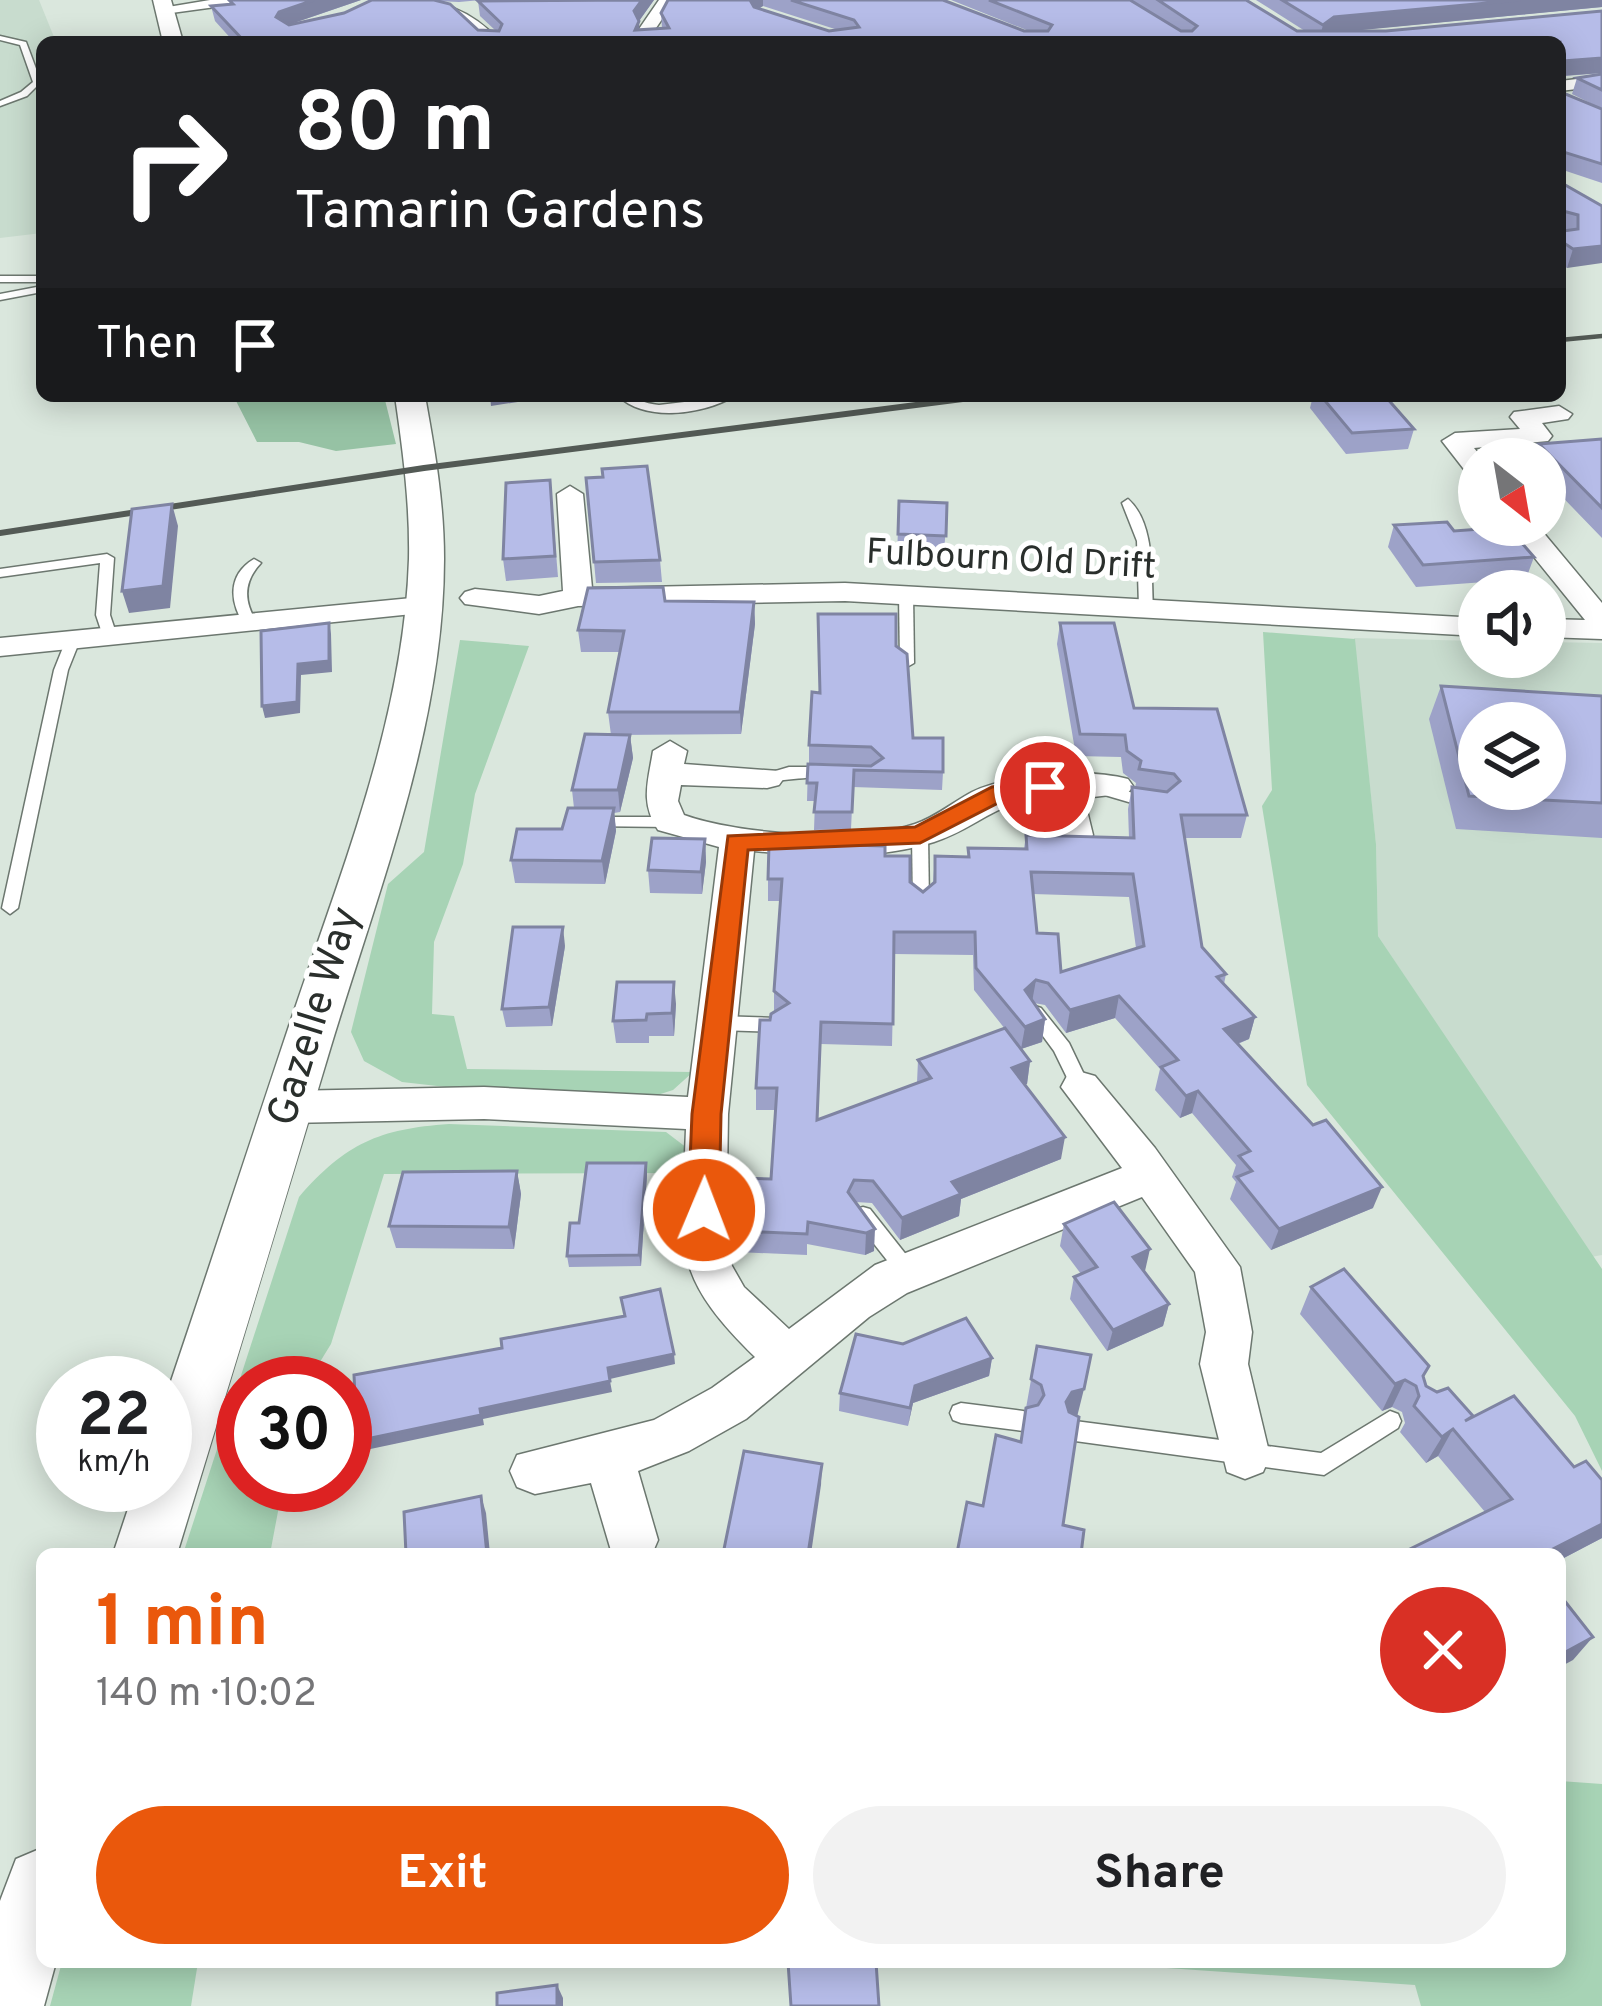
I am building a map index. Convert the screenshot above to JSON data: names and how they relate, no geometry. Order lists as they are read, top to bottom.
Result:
{
  "streets": {
    "street": ["Fulbourn Old Drift", "Gazelle Way"]
  },
  "north": "bottom right",
  "page": {
    "turn": ["80 m", "Tamarin Gardens"],
    "then": "Then",
    "speed": "22 km/h",
    "limit": "30",
    "heading": ["1 min", "140 m · 10:02"],
    "buttons": ["Exit", "Share"]
  }
}
